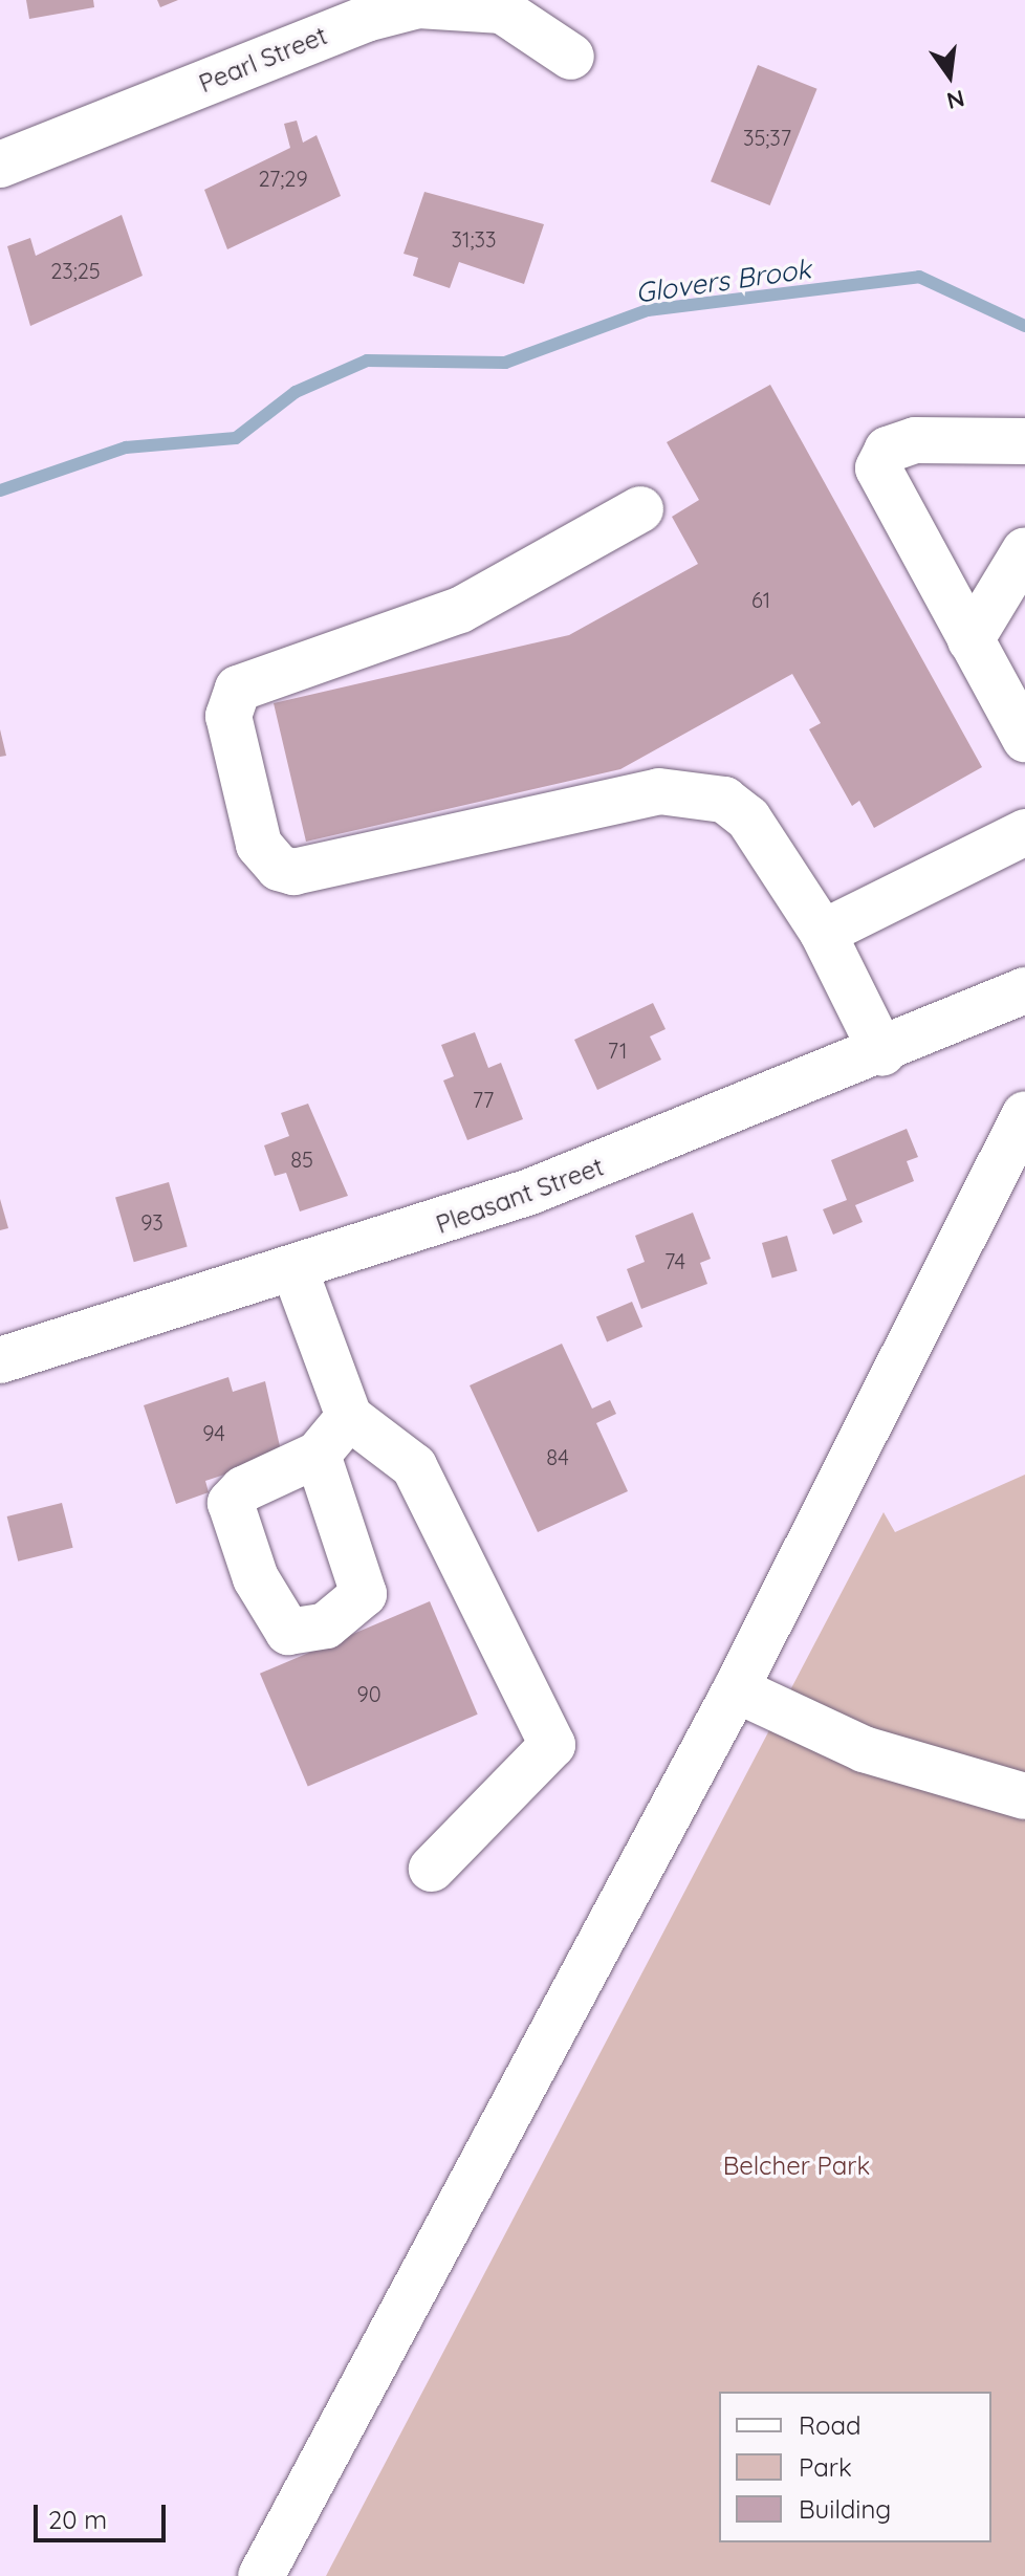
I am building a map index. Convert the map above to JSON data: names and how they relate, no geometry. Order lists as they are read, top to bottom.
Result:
{
  "streets": {
    "street": ["Pearl Street", "Pleasant Street"]
  },
  "water": ["Glovers Brook"],
  "parks": ["Belcher Park"],
  "house_numbers": [
    "35;37",
    "27;29",
    "31;33",
    "23;25",
    "61",
    "71",
    "77",
    "85",
    "93",
    "74",
    "94",
    "84",
    "90"
  ],
  "legend": ["Road", "Park", "Building"],
  "scale_bar": "20 m",
  "north": "bottom"
}
